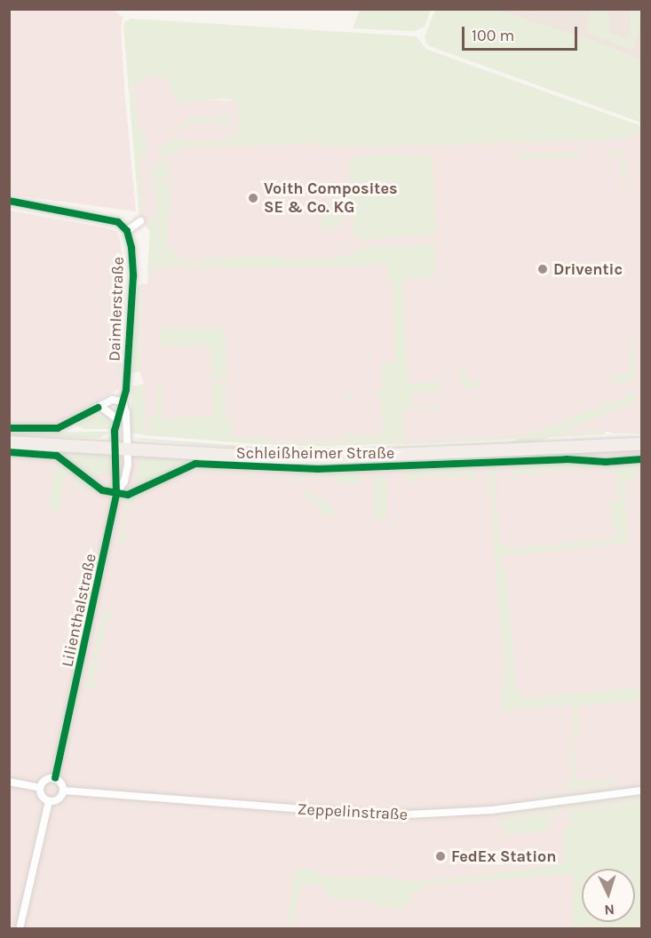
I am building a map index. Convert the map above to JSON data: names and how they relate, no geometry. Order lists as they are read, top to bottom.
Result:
{
  "streets": {
    "main road": ["Schleißheimer Straße"],
    "street": ["Daimlerstraße", "Lilienthalstraße", "Zeppelinstraße"]
  },
  "crossings": [
    ["Daimlerstraße", "Schleißheimer Straße"],
    ["Daimlerstraße", "Lilienthalstraße"],
    ["Schleißheimer Straße", "Lilienthalstraße"],
    ["Lilienthalstraße", "Zeppelinstraße"]
  ],
  "places": ["Voith Composites SE & Co. KG", "Driventic", "FedEx Station"],
  "scale_bar": "100 m",
  "north": "bottom"
}
